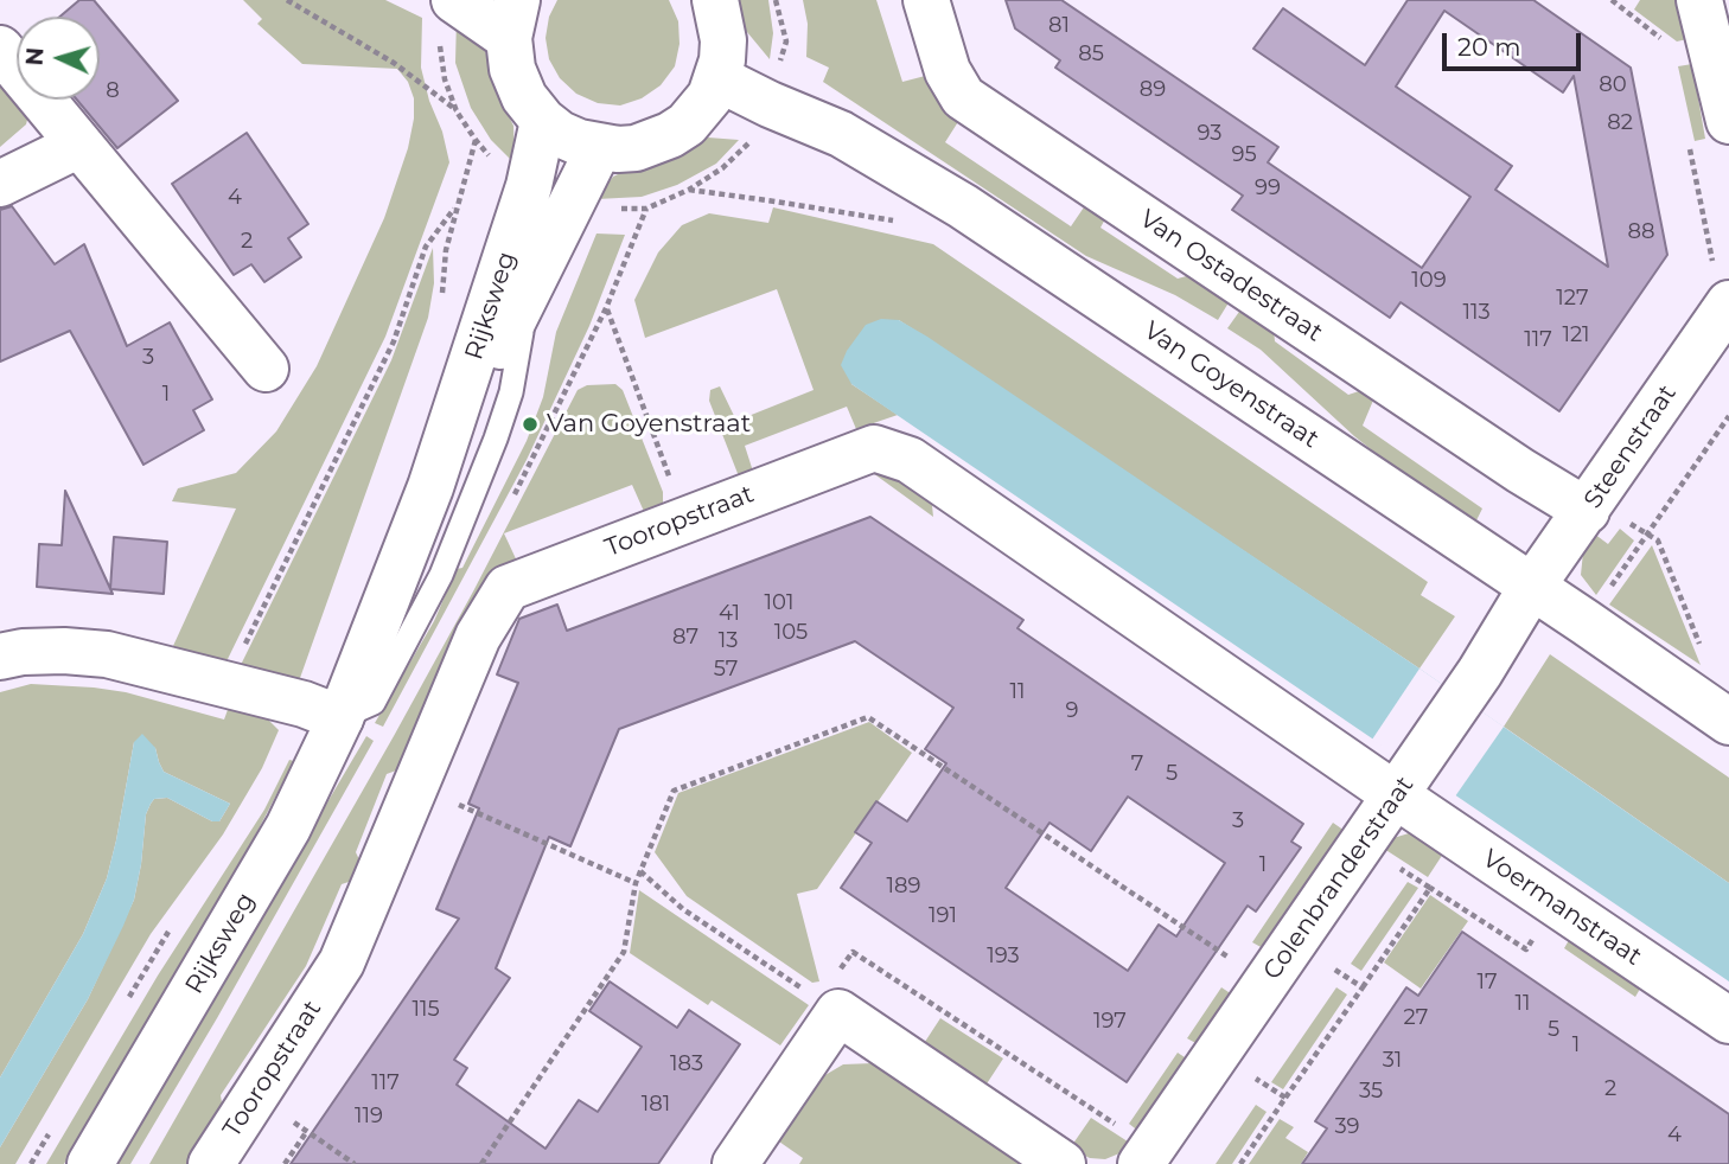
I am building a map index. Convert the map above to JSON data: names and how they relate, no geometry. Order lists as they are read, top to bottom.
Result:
{
  "streets": {
    "street": [
      "Van Ostadestraat",
      "Rijksweg",
      "Van Goyenstraat",
      "Steenstraat",
      "Tooropstraat",
      "Colenbranderstraat",
      "Voermanstraat"
    ]
  },
  "crossings": [
    ["Van Ostadestraat", "Steenstraat"],
    ["Van Goyenstraat", "Steenstraat"],
    ["Van Goyenstraat", "Colenbranderstraat"],
    ["Steenstraat", "Colenbranderstraat"],
    ["Tooropstraat", "Colenbranderstraat"],
    ["Tooropstraat", "Voermanstraat"],
    ["Colenbranderstraat", "Voermanstraat"]
  ],
  "places": ["Van Goyenstraat"],
  "house_numbers": [
    "81",
    "85",
    "80",
    "89",
    "8",
    "82",
    "93",
    "95",
    "99",
    "4",
    "88",
    "2",
    "109",
    "127",
    "113",
    "121",
    "117",
    "3",
    "1",
    "101",
    "41",
    "105",
    "87",
    "13",
    "57",
    "11",
    "9",
    "7",
    "5",
    "3",
    "1",
    "189",
    "191",
    "193",
    "17",
    "11",
    "115",
    "27",
    "197",
    "5",
    "1",
    "31",
    "183",
    "117",
    "2",
    "35",
    "181",
    "119",
    "39",
    "4"
  ],
  "scale_bar": "20 m",
  "north": "left"
}
